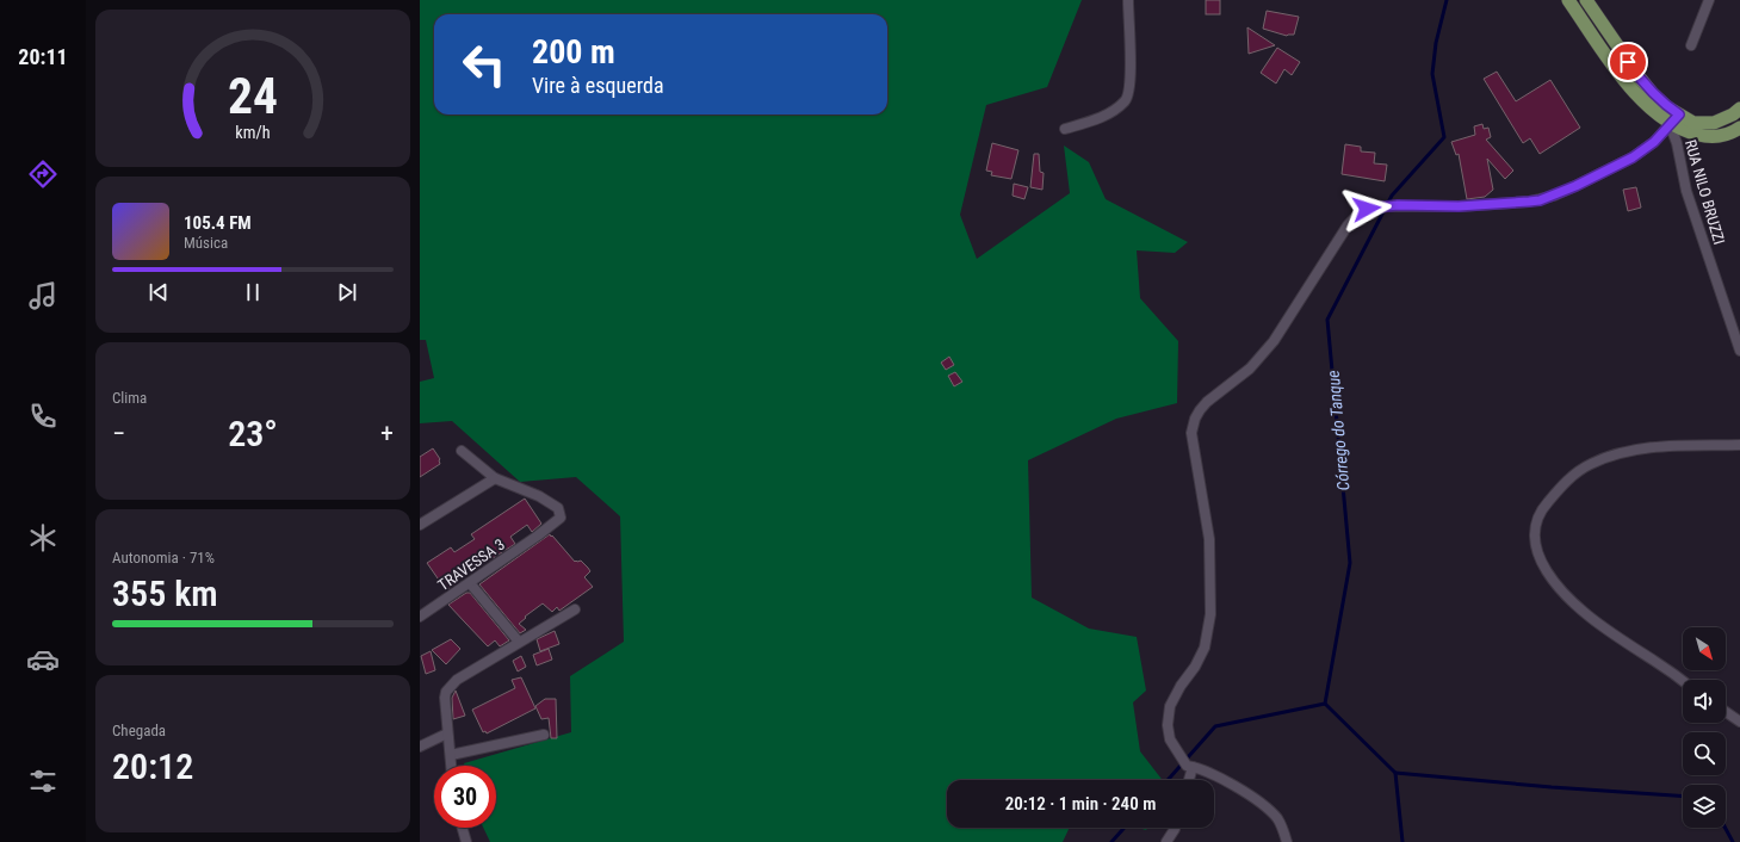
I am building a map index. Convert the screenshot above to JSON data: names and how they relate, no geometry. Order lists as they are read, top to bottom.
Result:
{
  "streets": {
    "street": ["RUA NILO BRUZZI", "TRAVESSA 3"]
  },
  "water": ["Córrego do Tanque"],
  "north": "bottom right",
  "page": {
    "tabs": "20:11",
    "turn": ["200 m", "Vire à esquerda"],
    "song": ["105.4 FM", "Música"],
    "tile": [
      "Clima",
      ["Autonomia · 71%", "355 km"],
      ["Chegada", "20:12"]
    ],
    "heat": ["−", "23°", "+"],
    "limit": "30",
    "trip": "20:12 · 1 min · 240 m",
    "gauge": ["24", "km/h"]
  }
}
